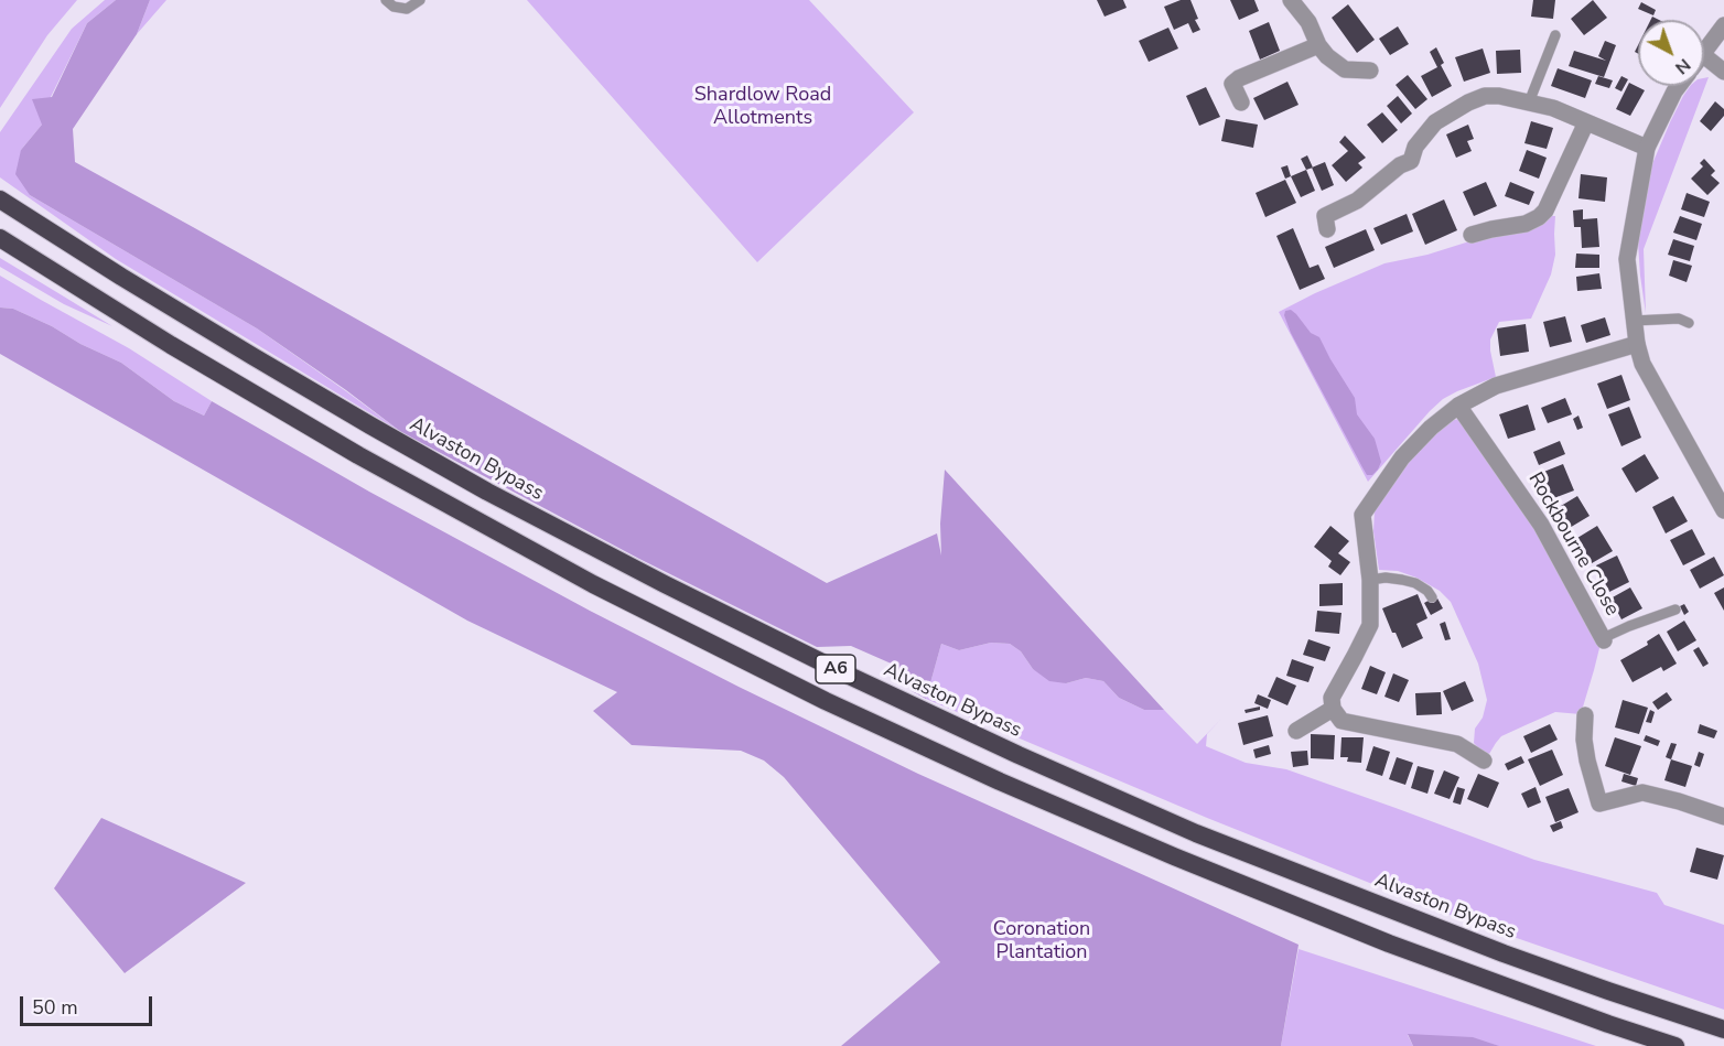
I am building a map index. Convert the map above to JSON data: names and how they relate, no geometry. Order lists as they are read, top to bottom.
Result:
{
  "streets": {
    "highway": ["Alvaston Bypass", "A6"],
    "street": ["Rockbourne Close"]
  },
  "parks": ["Shardlow Road Allotments", "Coronation Plantation"],
  "scale_bar": "50 m",
  "north": "bottom right"
}
